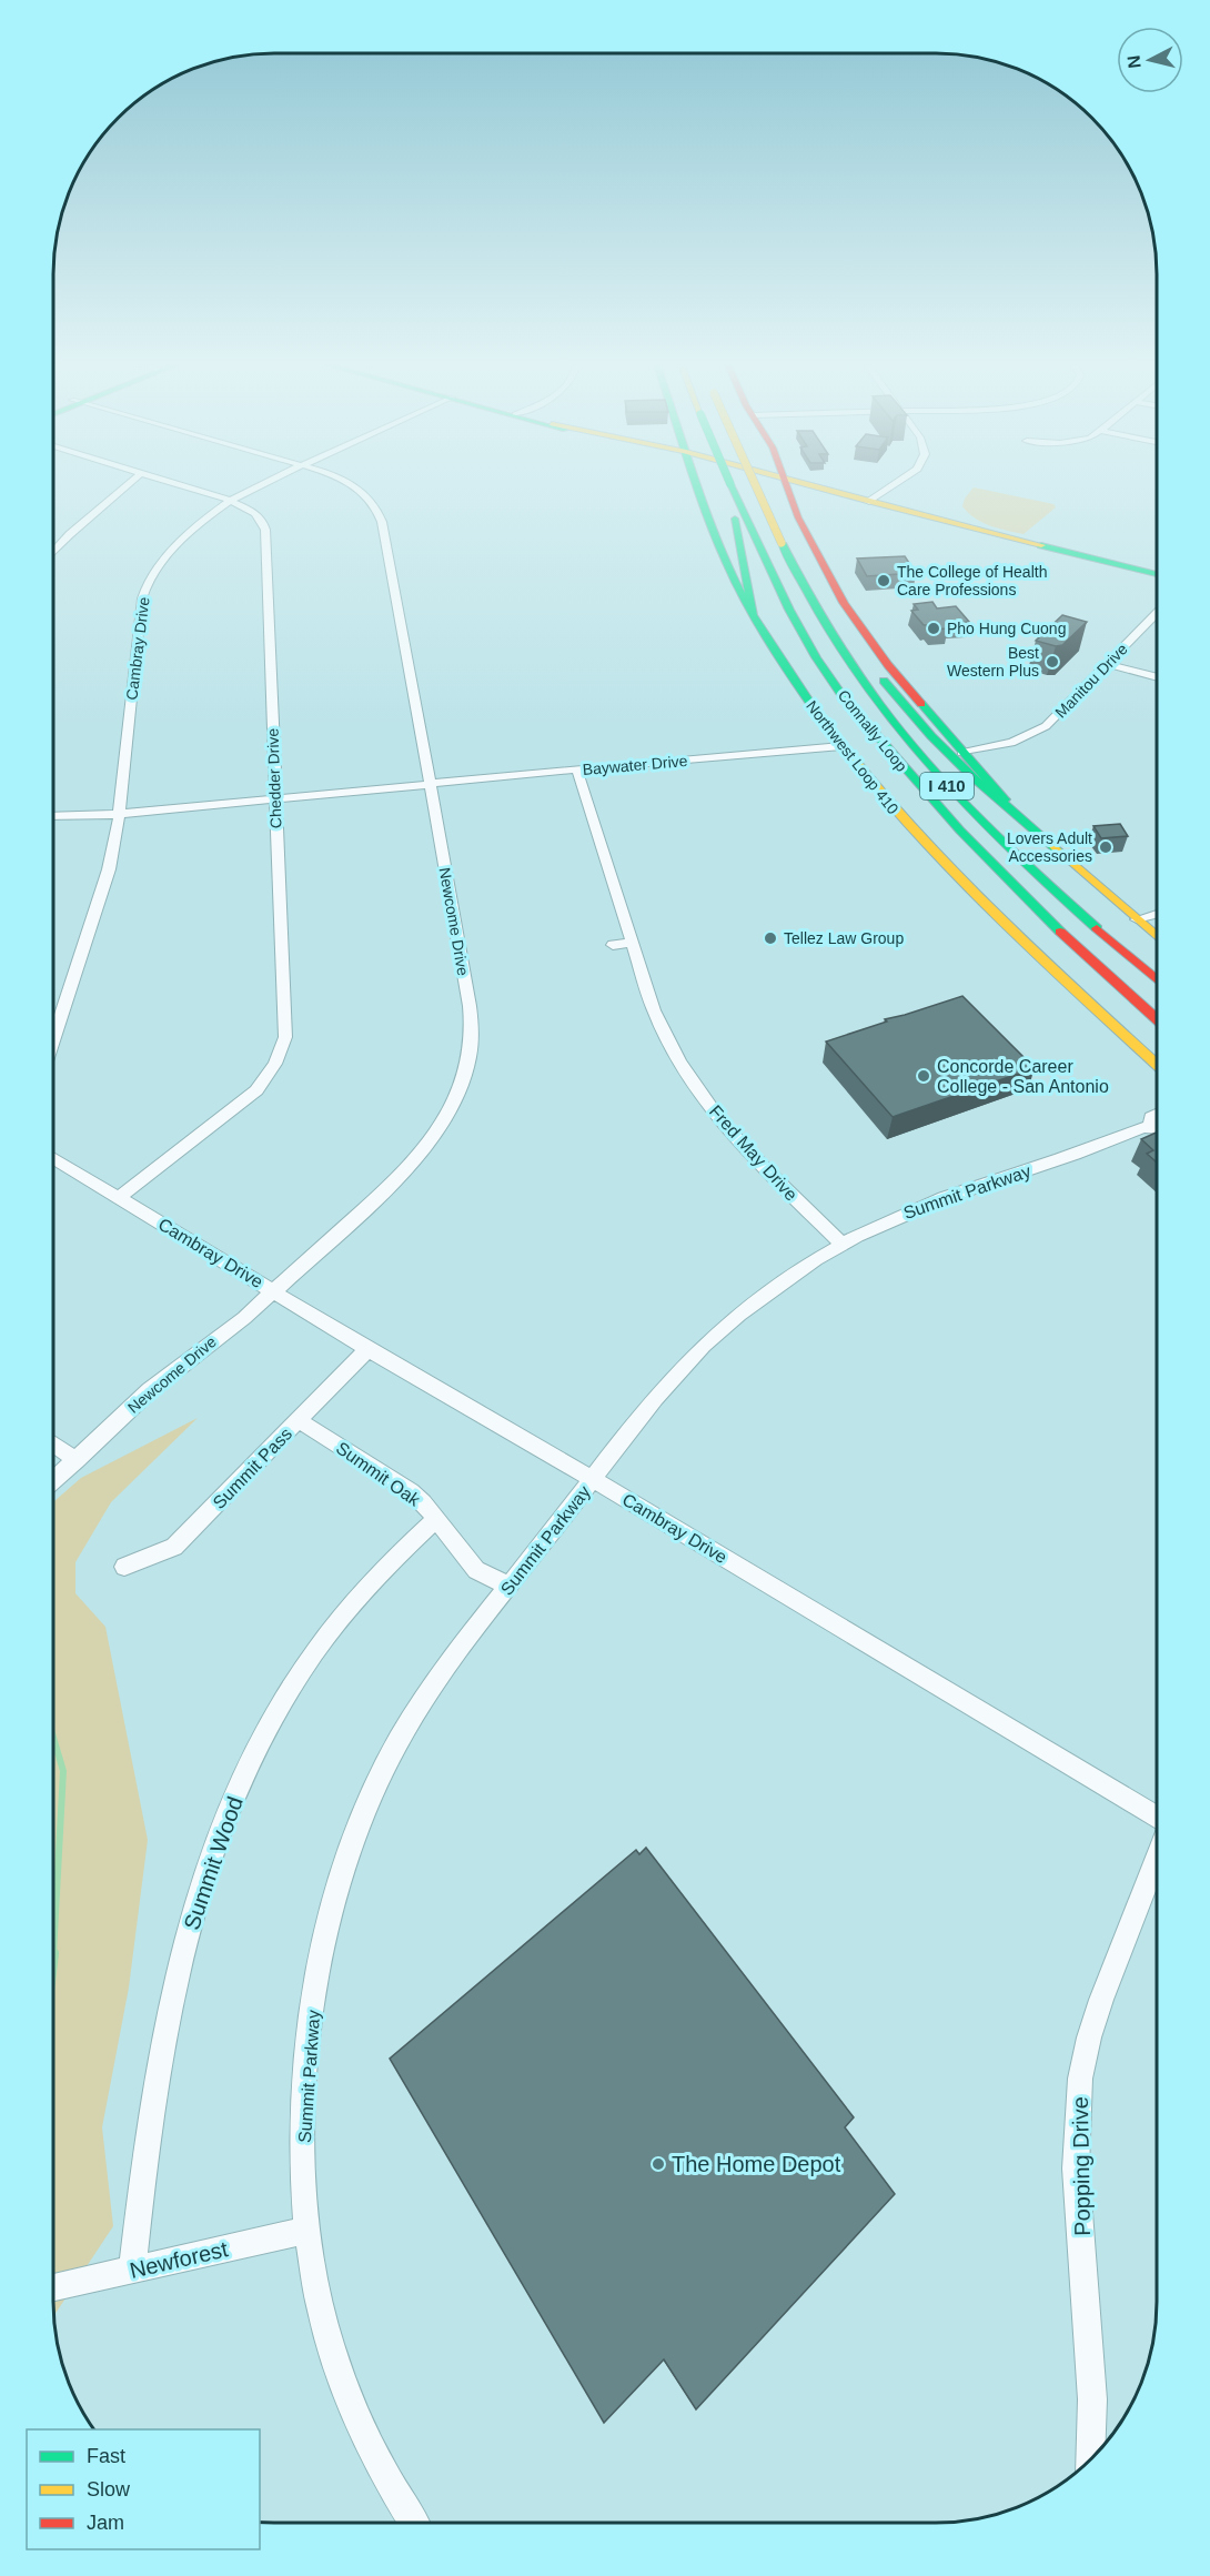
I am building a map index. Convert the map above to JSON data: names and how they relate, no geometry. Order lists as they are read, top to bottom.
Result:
{
  "streets": {
    "main road": ["Connally Loop", "Northwest Loop 410", "I 410"],
    "street": [
      "Cambray Drive",
      "Manitou Drive",
      "Baywater Drive",
      "Chedder Drive",
      "Newcome Drive",
      "Fred May Drive",
      "Summit Parkway",
      "Summit Pass",
      "Summit Oak",
      "Summit Wood",
      "Popping Drive",
      "Newforest"
    ]
  },
  "crossings": [
    ["Cambray Drive", "Baywater Drive"],
    ["Cambray Drive", "Chedder Drive"],
    ["Cambray Drive", "Newcome Drive"],
    ["Cambray Drive", "Summit Parkway"],
    ["Cambray Drive", "Summit Pass"],
    ["Northwest Loop 410", "Baywater Drive"],
    ["Baywater Drive", "Chedder Drive"],
    ["Baywater Drive", "Newcome Drive"],
    ["Baywater Drive", "Fred May Drive"],
    ["Fred May Drive", "Summit Parkway"],
    ["Summit Parkway", "Summit Oak"],
    ["Summit Parkway", "Newforest"],
    ["Summit Pass", "Summit Oak"],
    ["Summit Oak", "Summit Wood"],
    ["Summit Wood", "Newforest"]
  ],
  "places": [
    "The College of Health Care Professions",
    "Pho Hung Cuong",
    "Best Western Plus",
    "Lovers Adult Accessories",
    "Tellez Law Group",
    "Concorde Career College - San Antonio",
    "The Home Depot"
  ],
  "legend": ["Fast", "Slow", "Jam"],
  "north": "left"
}
